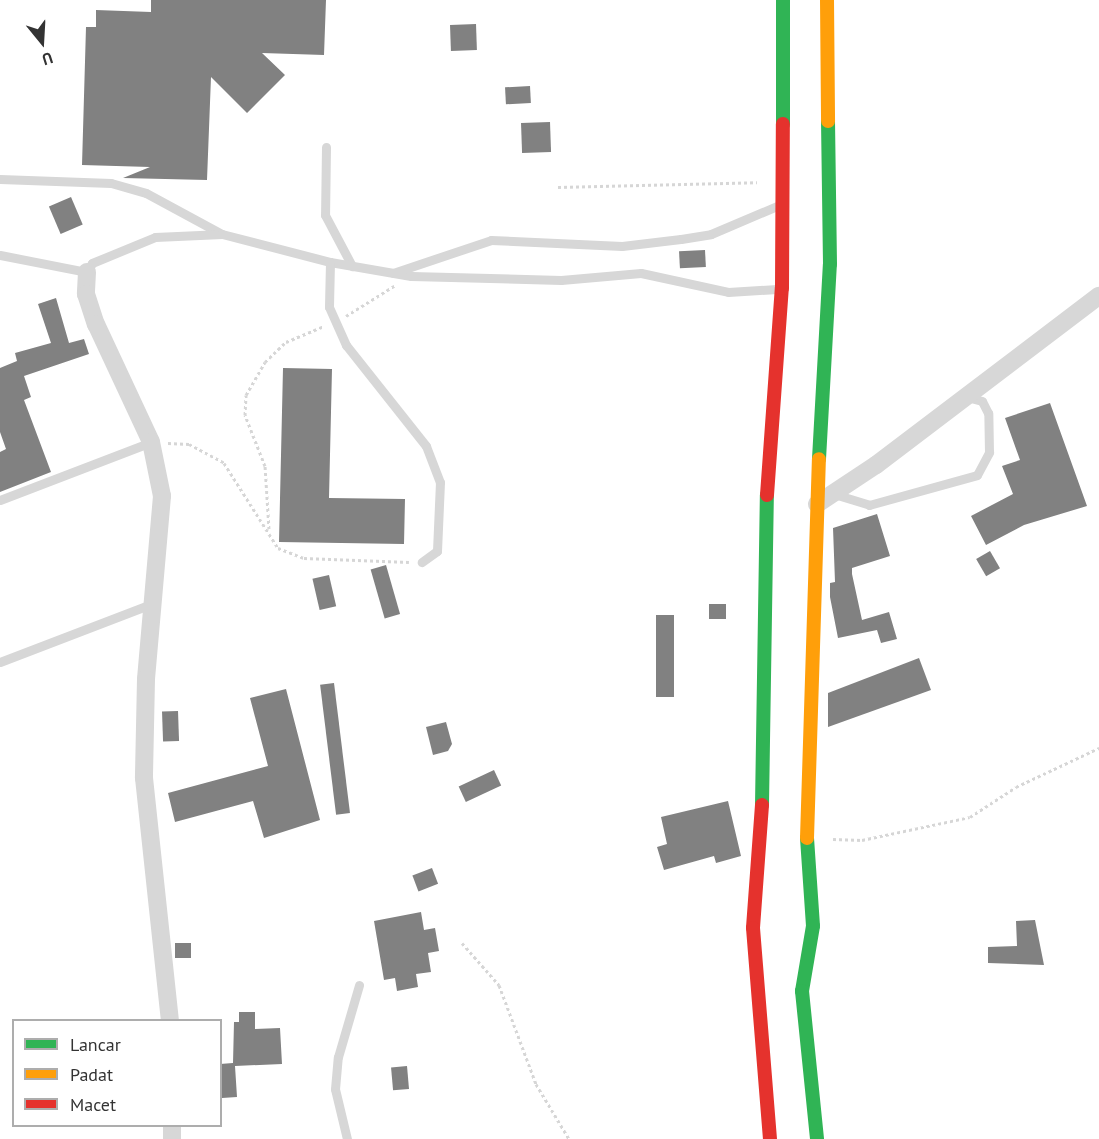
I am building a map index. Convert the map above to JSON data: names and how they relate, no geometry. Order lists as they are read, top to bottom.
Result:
{
  "legend": ["Lancar", "Padat", "Macet"],
  "north": "bottom"
}
